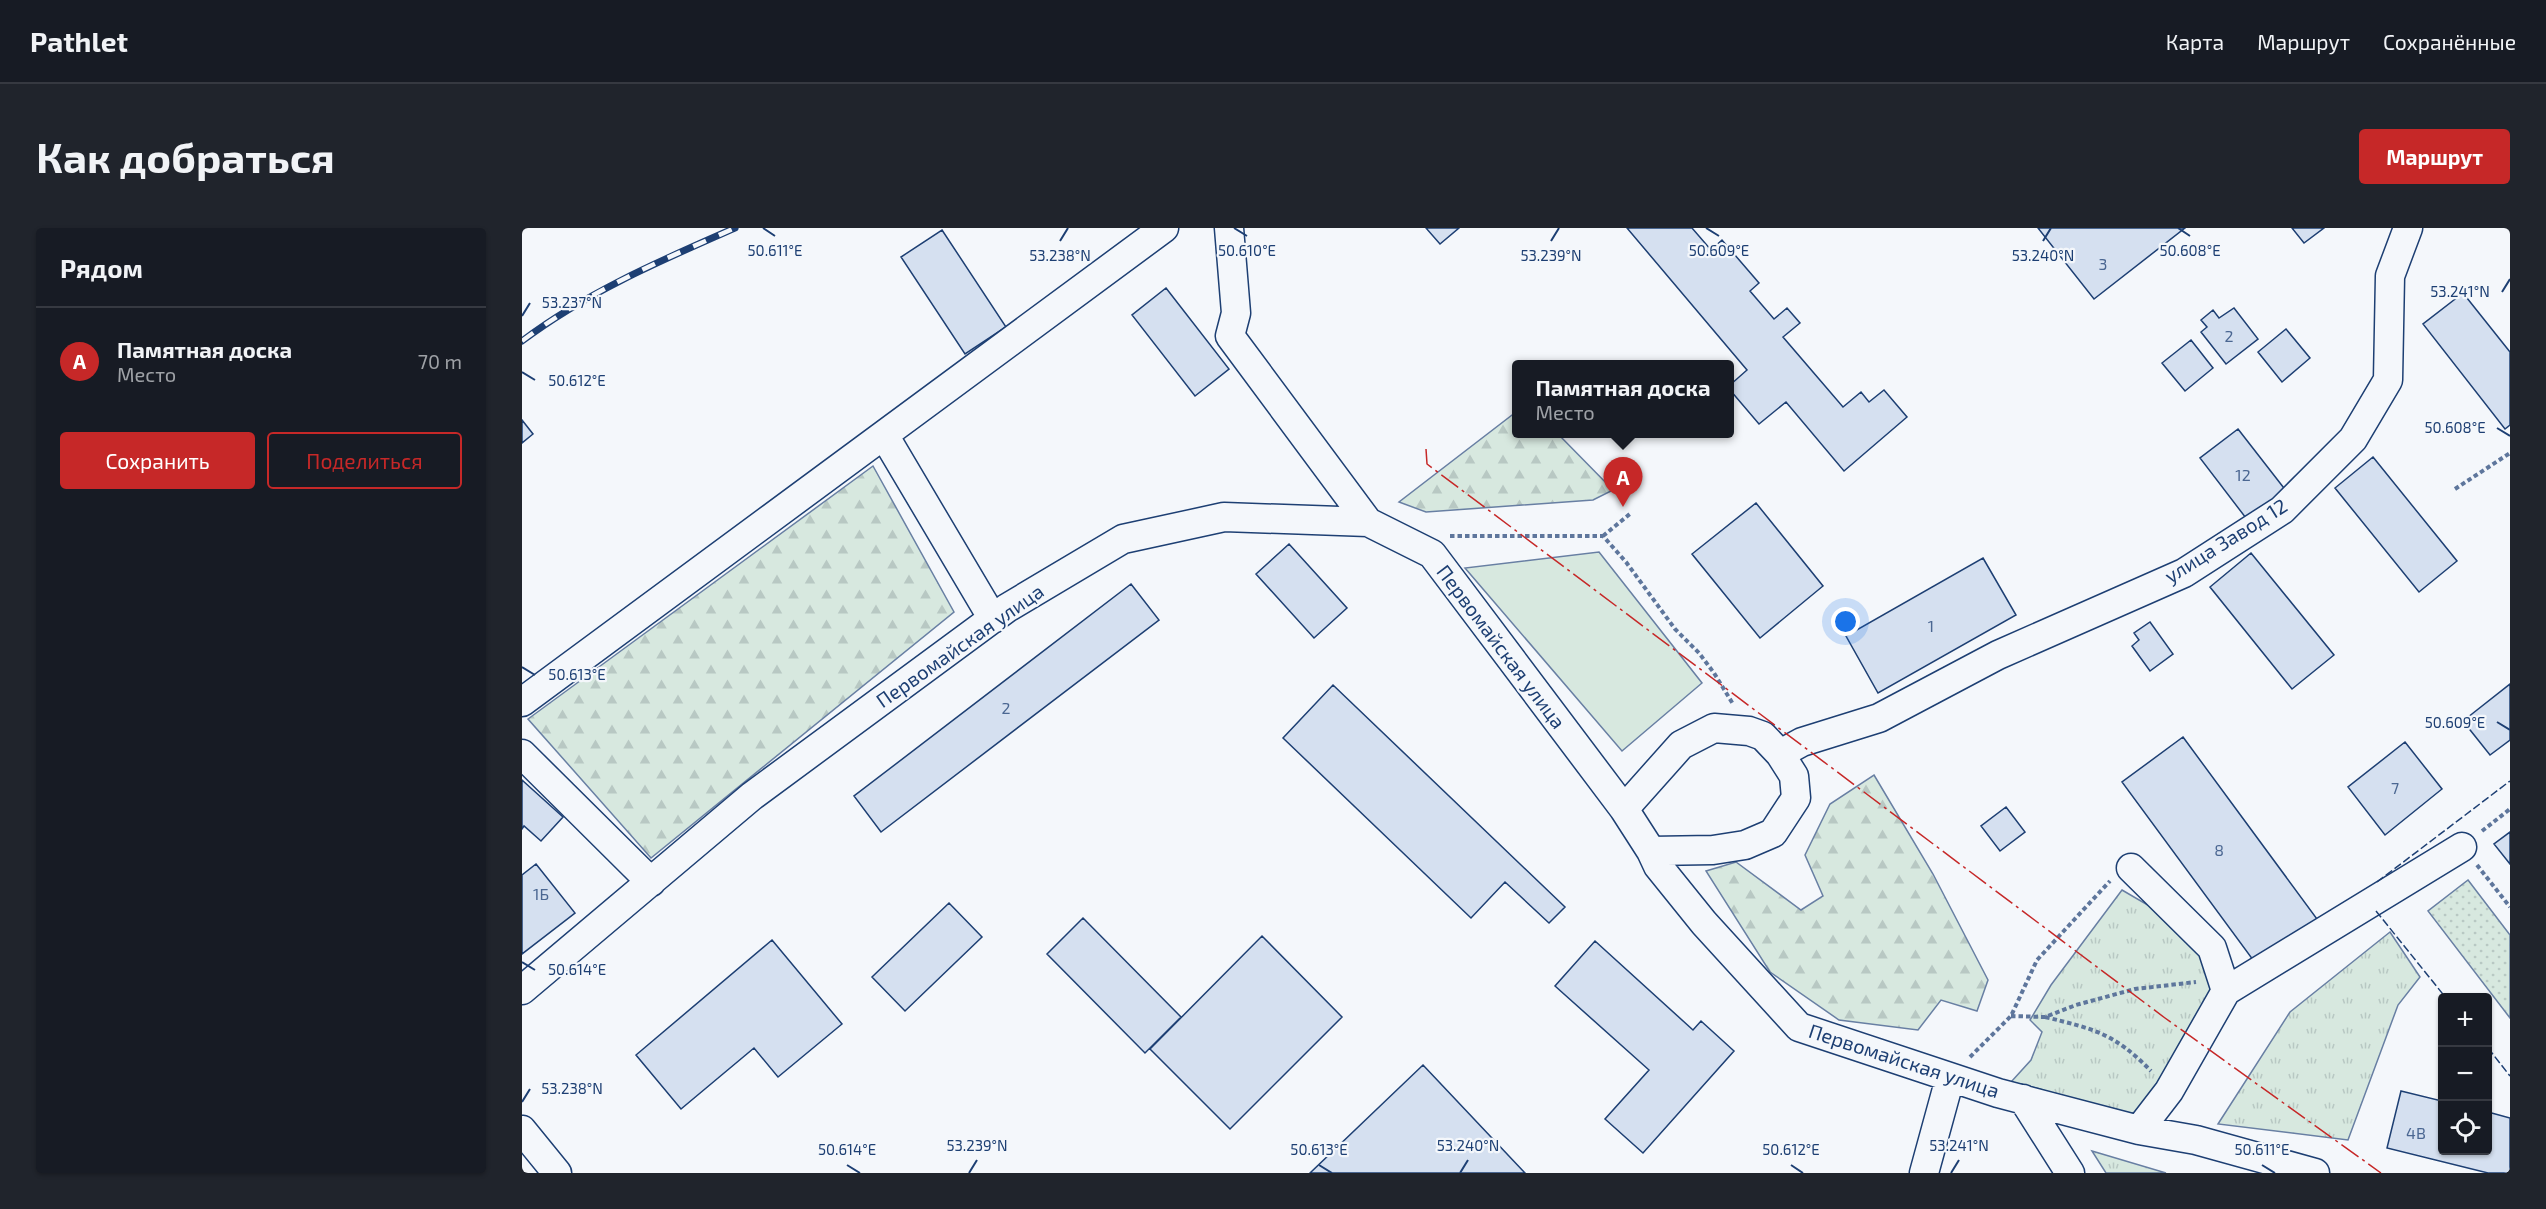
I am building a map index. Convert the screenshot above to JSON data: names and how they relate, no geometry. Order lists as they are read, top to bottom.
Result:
{
  "streets": {
    "street": ["улица Завод 12", "Первомайская улица"]
  },
  "crossings": [
    ["улица Завод 12", "Первомайская улица"]
  ],
  "house_numbers": [
    "3",
    "2",
    "12",
    "1",
    "2",
    "7",
    "8",
    "1Б",
    "4В"
  ],
  "page": {
    "header": "Pathlet",
    "nav": ["Карта", "Маршрут", "Сохранённые"],
    "buttons": [
      "Маршрут",
      ["Сохранить", "Поделиться"]
    ],
    "title": "Как добраться",
    "heading": "Рядом",
    "list": [
      {
        "mark": "A",
        "name": "Памятная доска",
        "note": "Место",
        "value": "70 m"
      }
    ],
    "popup": ["Памятная доска", "Место"],
    "pins": "A",
    "map_buttons": ["+", "−"]
  },
  "coordinates": [
    "50.611°E",
    "50.610°E",
    "50.609°E",
    "50.608°E",
    "53.238°N",
    "53.239°N",
    "53.240°N",
    "53.241°N",
    "53.237°N",
    "50.612°E",
    "50.613°E",
    "50.614°E"
  ]
}
